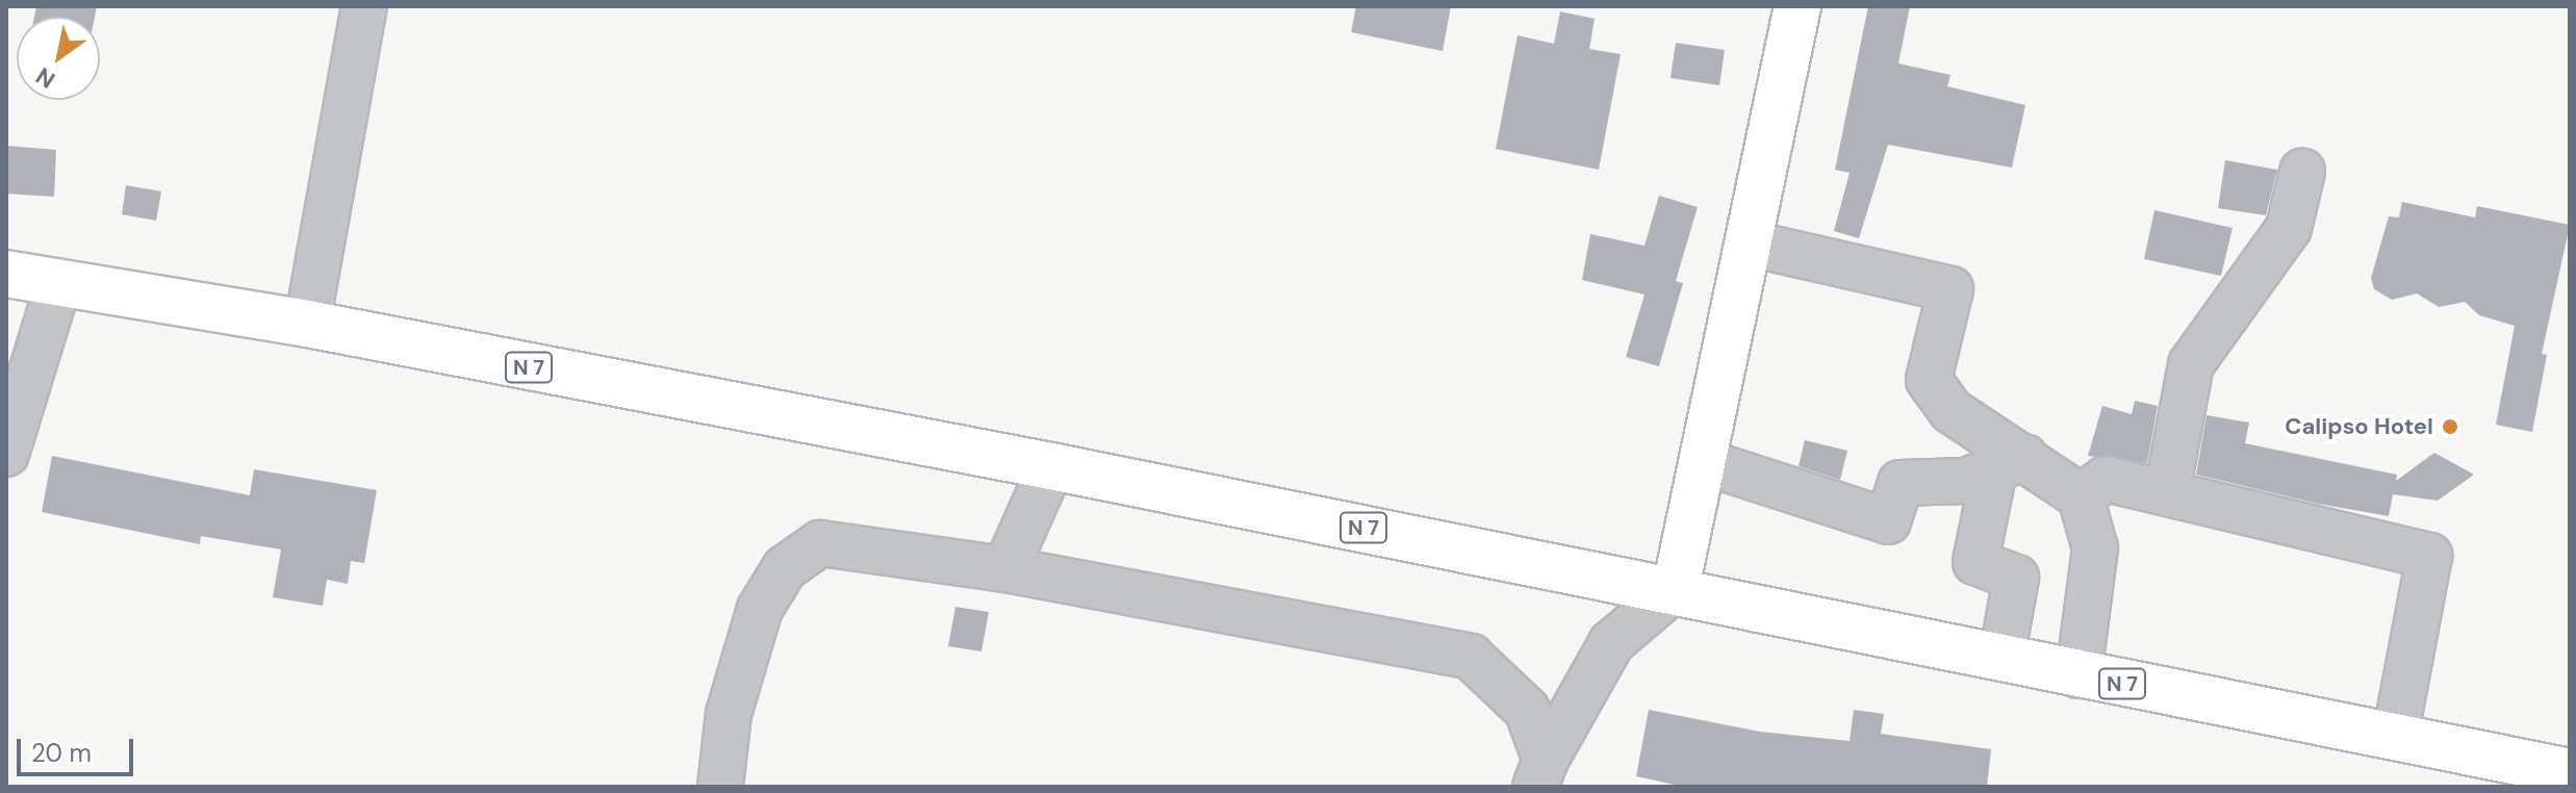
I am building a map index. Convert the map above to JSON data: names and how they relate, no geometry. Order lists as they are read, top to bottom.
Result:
{
  "streets": {
    "main road": ["N 7"]
  },
  "places": ["Calipso Hotel"],
  "scale_bar": "20 m",
  "north": "bottom left"
}
